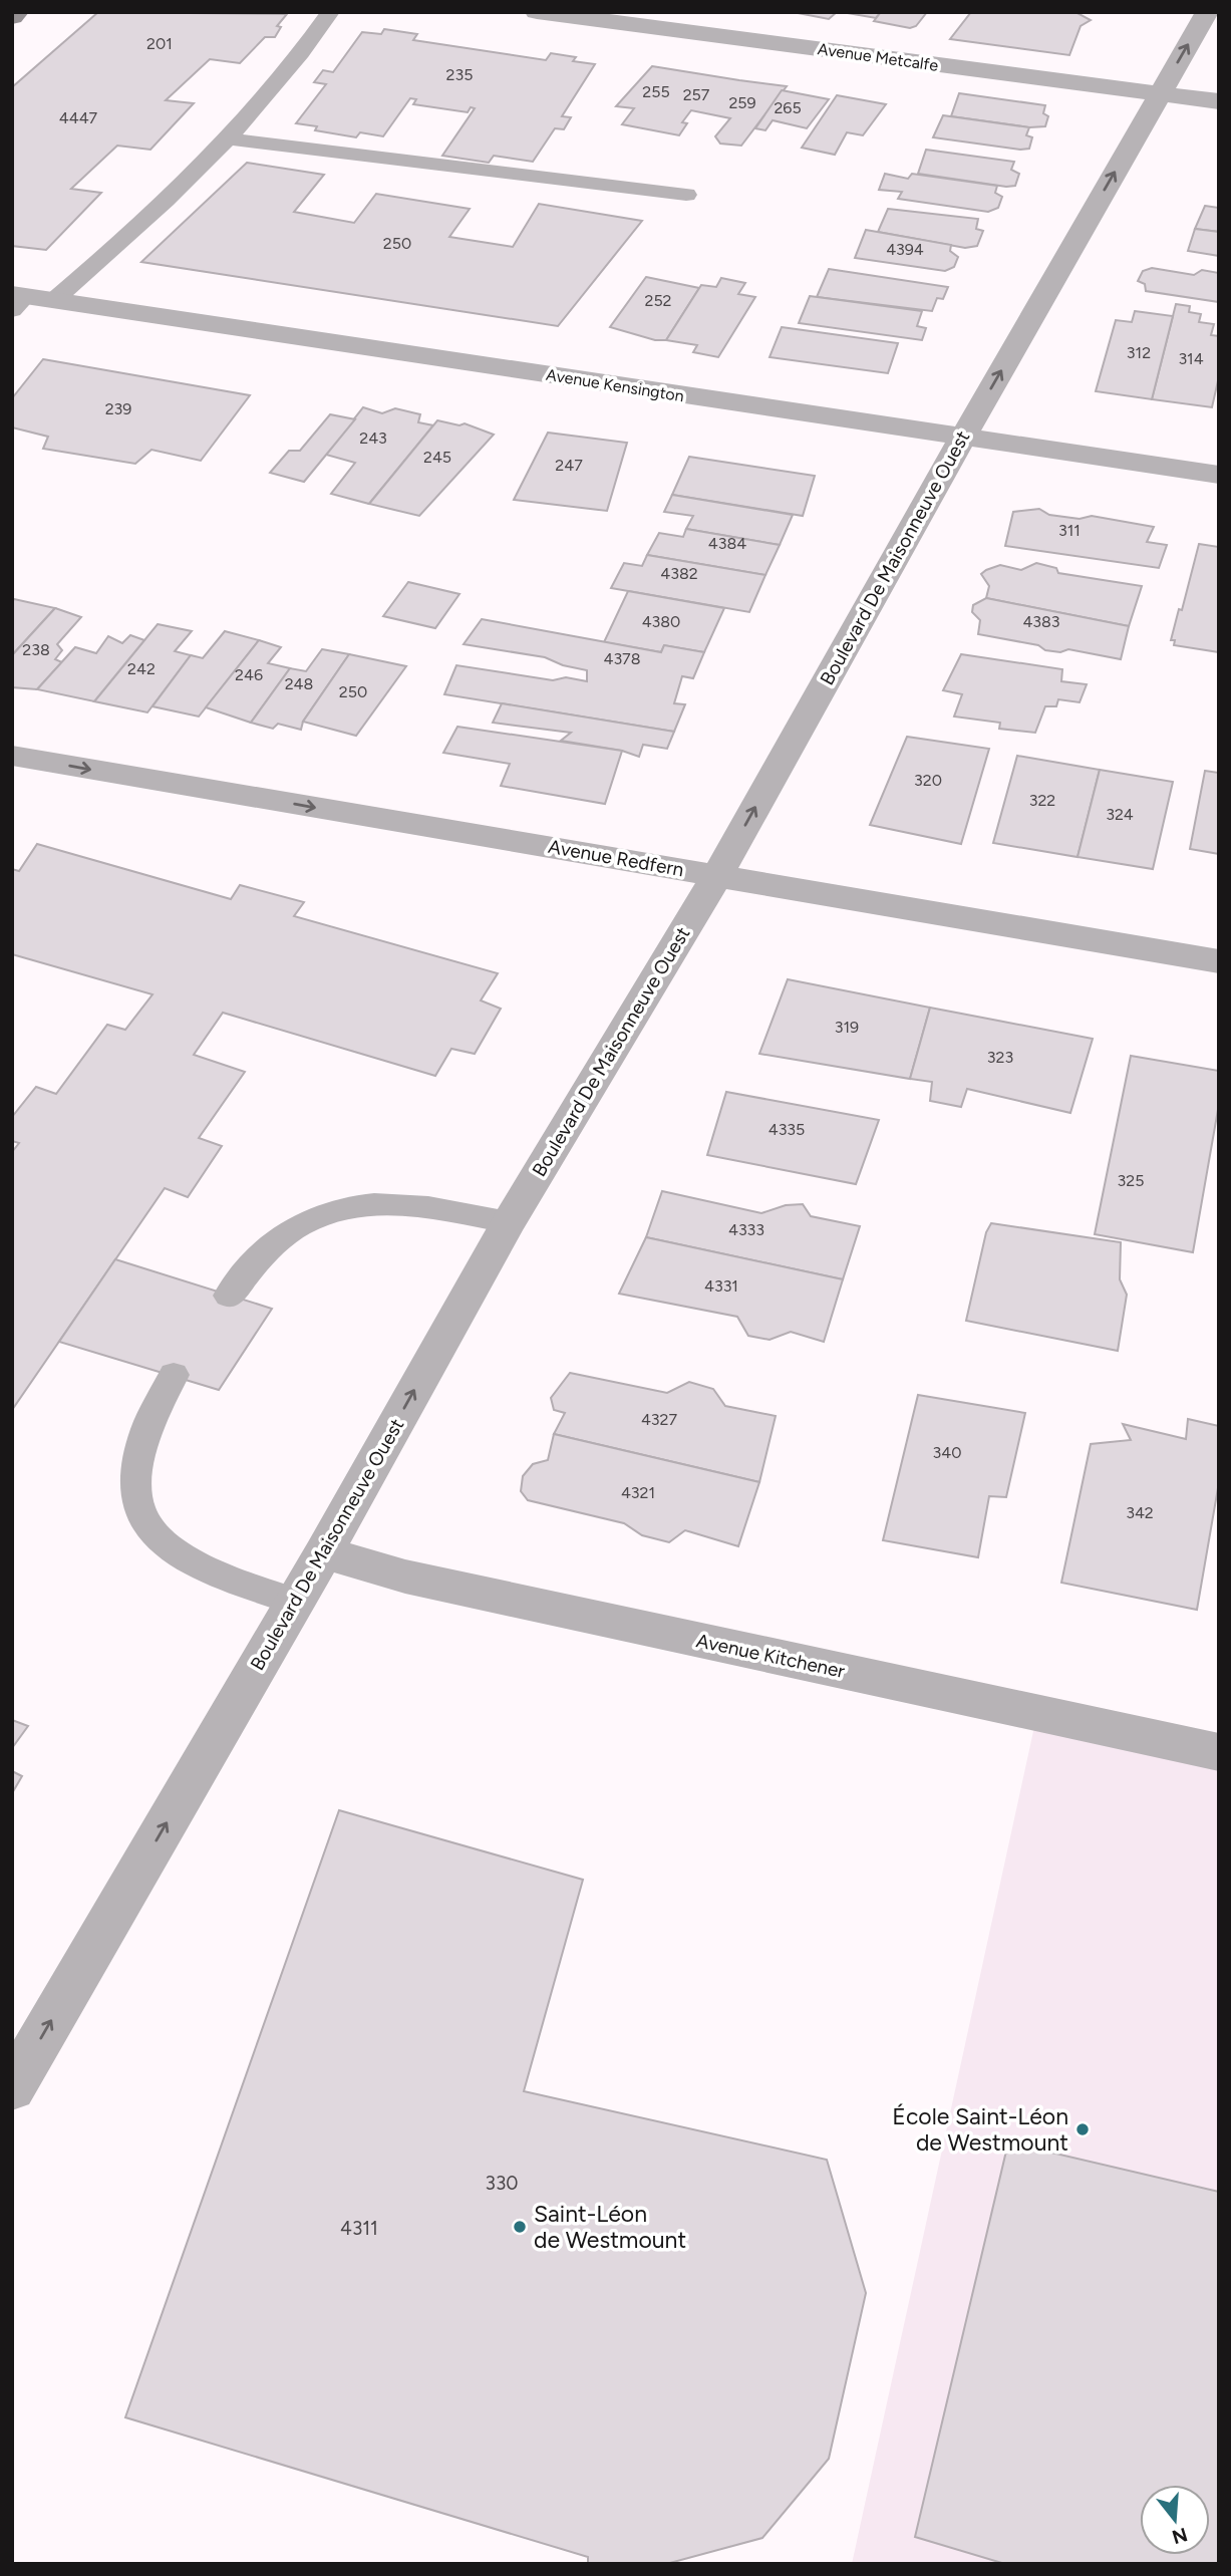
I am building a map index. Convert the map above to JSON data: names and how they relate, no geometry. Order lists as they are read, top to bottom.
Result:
{
  "streets": {
    "street": [
      "Avenue Metcalfe",
      "Avenue Kensington",
      "Boulevard De Maisonneuve Ouest",
      "Avenue Redfern",
      "Avenue Kitchener"
    ]
  },
  "crossings": [
    ["Avenue Metcalfe", "Boulevard De Maisonneuve Ouest"],
    ["Avenue Kensington", "Boulevard De Maisonneuve Ouest"],
    ["Boulevard De Maisonneuve Ouest", "Avenue Redfern"],
    ["Boulevard De Maisonneuve Ouest", "Avenue Kitchener"]
  ],
  "one_way": ["Boulevard De Maisonneuve Ouest", "Avenue Redfern"],
  "places": ["École Saint-Léon de Westmount", "Saint-Léon de Westmount"],
  "house_numbers": [
    "201",
    "235",
    "255",
    "257",
    "259",
    "265",
    "4447",
    "250",
    "4394",
    "252",
    "312",
    "314",
    "239",
    "243",
    "245",
    "247",
    "311",
    "4384",
    "4382",
    "4380",
    "4383",
    "238",
    "4378",
    "242",
    "246",
    "248",
    "250",
    "320",
    "322",
    "324",
    "319",
    "323",
    "4335",
    "325",
    "4333",
    "4331",
    "4327",
    "340",
    "4321",
    "342",
    "330",
    "4311"
  ],
  "north": "bottom"
}
